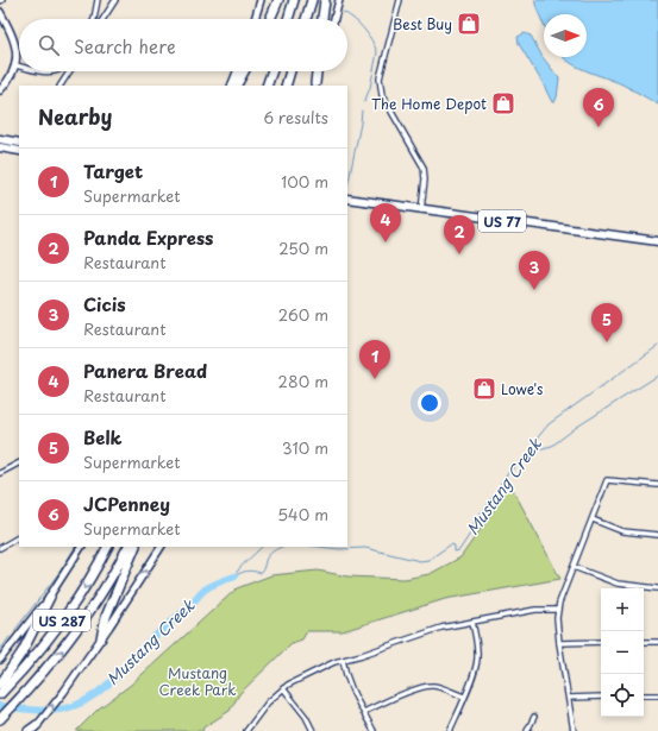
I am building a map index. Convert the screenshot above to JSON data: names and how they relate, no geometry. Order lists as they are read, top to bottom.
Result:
{
  "streets": {
    "highway": ["US 287"],
    "main road": ["US 77"]
  },
  "water": ["Mustang Creek"],
  "parks": ["Mustang Creek Park"],
  "places": {
    "shop": ["Best Buy", "The Home Depot", "Lowe's"]
  },
  "north": "right",
  "page": {
    "search": "Search here",
    "heading": ["Nearby", "6 results"],
    "pins": [
      "6",
      "4",
      "2",
      "3",
      "5",
      "1"
    ],
    "list": [
      {
        "mark": "1",
        "name": "Target",
        "note": "Supermarket",
        "value": "100 m"
      },
      {
        "mark": "2",
        "name": "Panda Express",
        "note": "Restaurant",
        "value": "250 m"
      },
      {
        "mark": "3",
        "name": "Cicis",
        "note": "Restaurant",
        "value": "260 m"
      },
      {
        "mark": "4",
        "name": "Panera Bread",
        "note": "Restaurant",
        "value": "280 m"
      },
      {
        "mark": "5",
        "name": "Belk",
        "note": "Supermarket",
        "value": "310 m"
      },
      {
        "mark": "6",
        "name": "JCPenney",
        "note": "Supermarket",
        "value": "540 m"
      }
    ],
    "map_buttons": ["+", "−"]
  }
}
